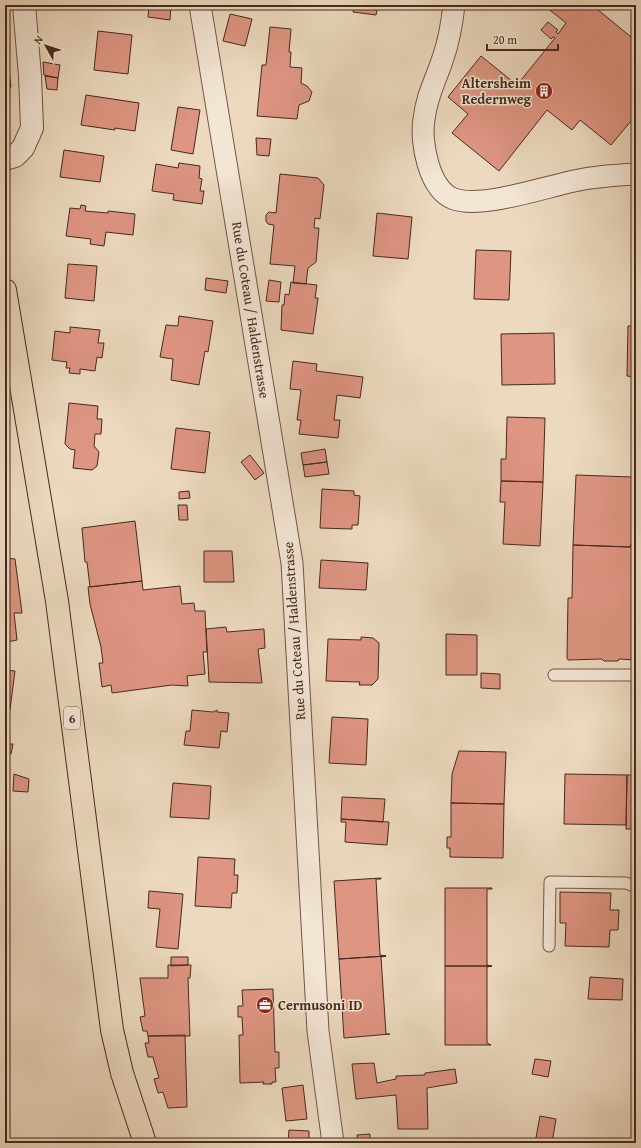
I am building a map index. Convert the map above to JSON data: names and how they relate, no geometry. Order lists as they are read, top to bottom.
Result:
{
  "streets": {
    "main road": ["6"],
    "street": ["Rue du Coteau / Haldenstrasse"]
  },
  "places": {
    "building": ["Altersheim Redernweg"],
    "office": ["Cermusoni ID"]
  },
  "scale_bar": "20 m",
  "north": "top left"
}
